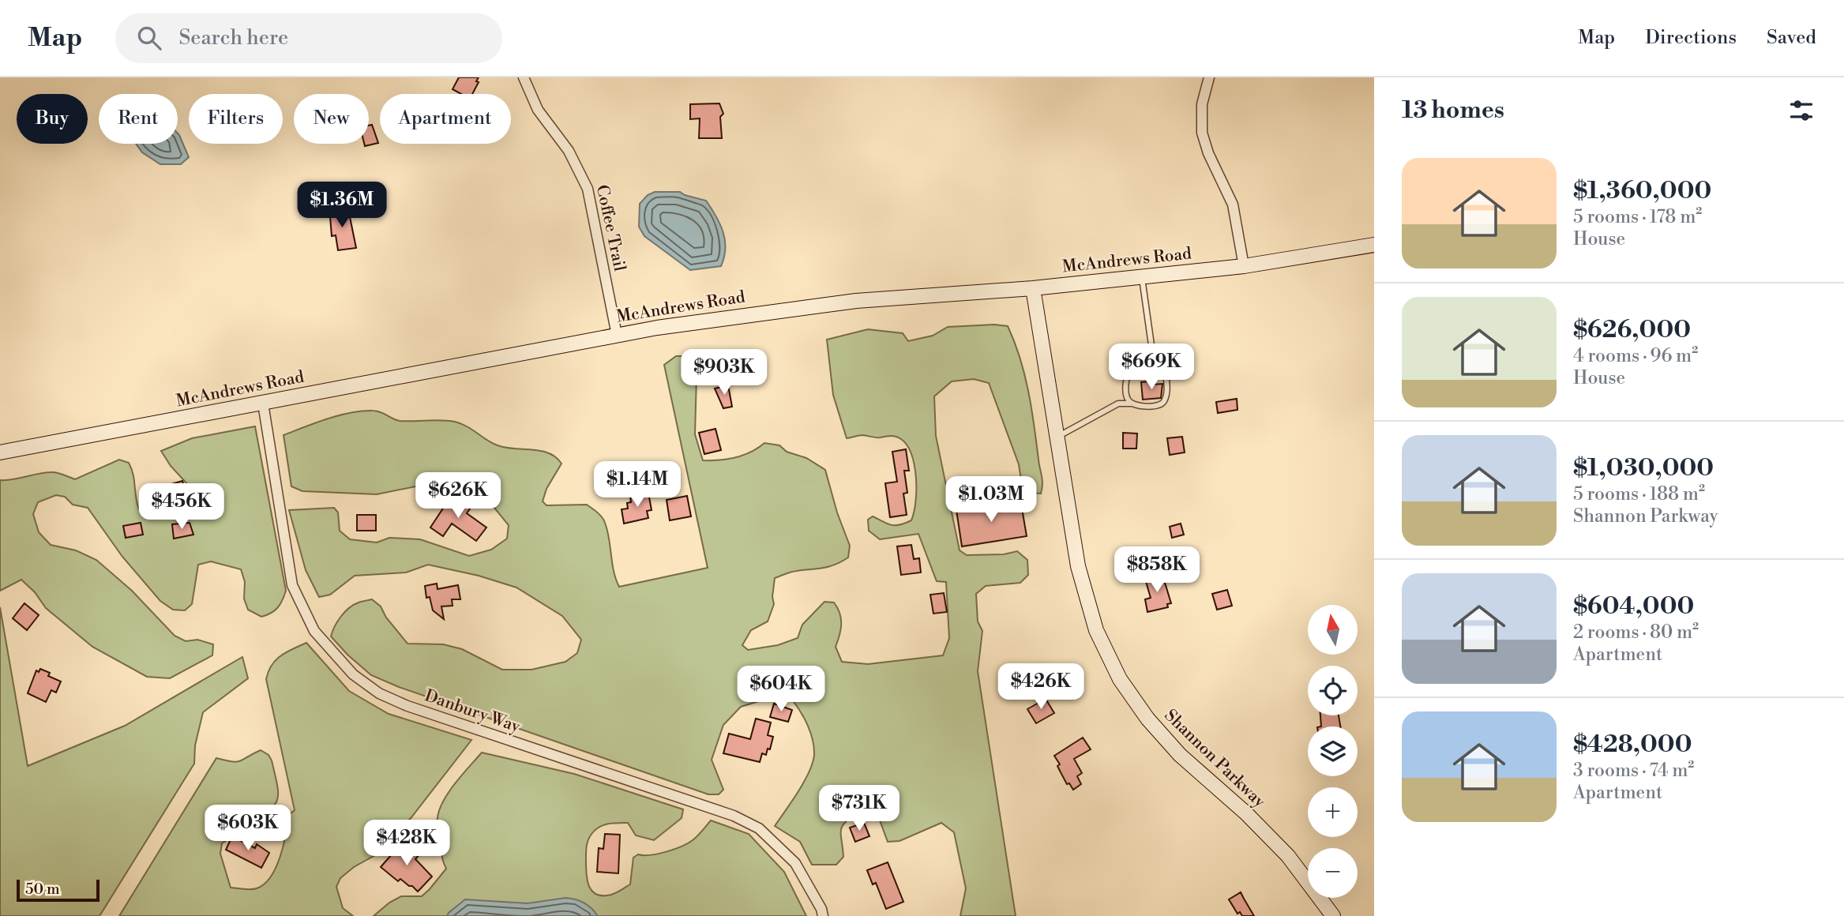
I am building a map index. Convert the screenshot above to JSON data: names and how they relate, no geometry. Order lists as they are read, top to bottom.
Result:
{
  "streets": {
    "main road": ["McAndrews Road", "Shannon Parkway"],
    "street": ["Coffee Trail", "Danbury Way"]
  },
  "crossings": [
    ["Coffee Trail", "McAndrews Road"],
    ["McAndrews Road", "Danbury Way"],
    ["McAndrews Road", "Shannon Parkway"]
  ],
  "scale_bar": "50 m",
  "north": "top",
  "page": {
    "header": "Map",
    "search": "Search here",
    "nav": ["Map", "Directions", "Saved"],
    "heading": "13 homes",
    "chip": [
      "Buy",
      "Rent",
      "Filters",
      "New",
      "Apartment"
    ],
    "list": [
      {
        "name": "$1,360,000",
        "note": "5 rooms · 178 m² · House"
      },
      {
        "name": "$626,000",
        "note": "4 rooms · 96 m² · House"
      },
      {
        "name": "$1,030,000",
        "note": "5 rooms · 188 m² · Shannon Parkway"
      },
      {
        "name": "$604,000",
        "note": "2 rooms · 80 m² · Apartment"
      },
      {
        "name": "$428,000",
        "note": "3 rooms · 74 m² · Apartment"
      }
    ],
    "price": [
      "$1.36M",
      "$669K",
      "$903K",
      "$1.14M",
      "$626K",
      "$1.03M",
      "$456K",
      "$858K",
      "$426K",
      "$604K",
      "$731K",
      "$603K",
      "$428K"
    ],
    "map_buttons": ["+", "−"],
    "scale": "50 m"
  }
}
